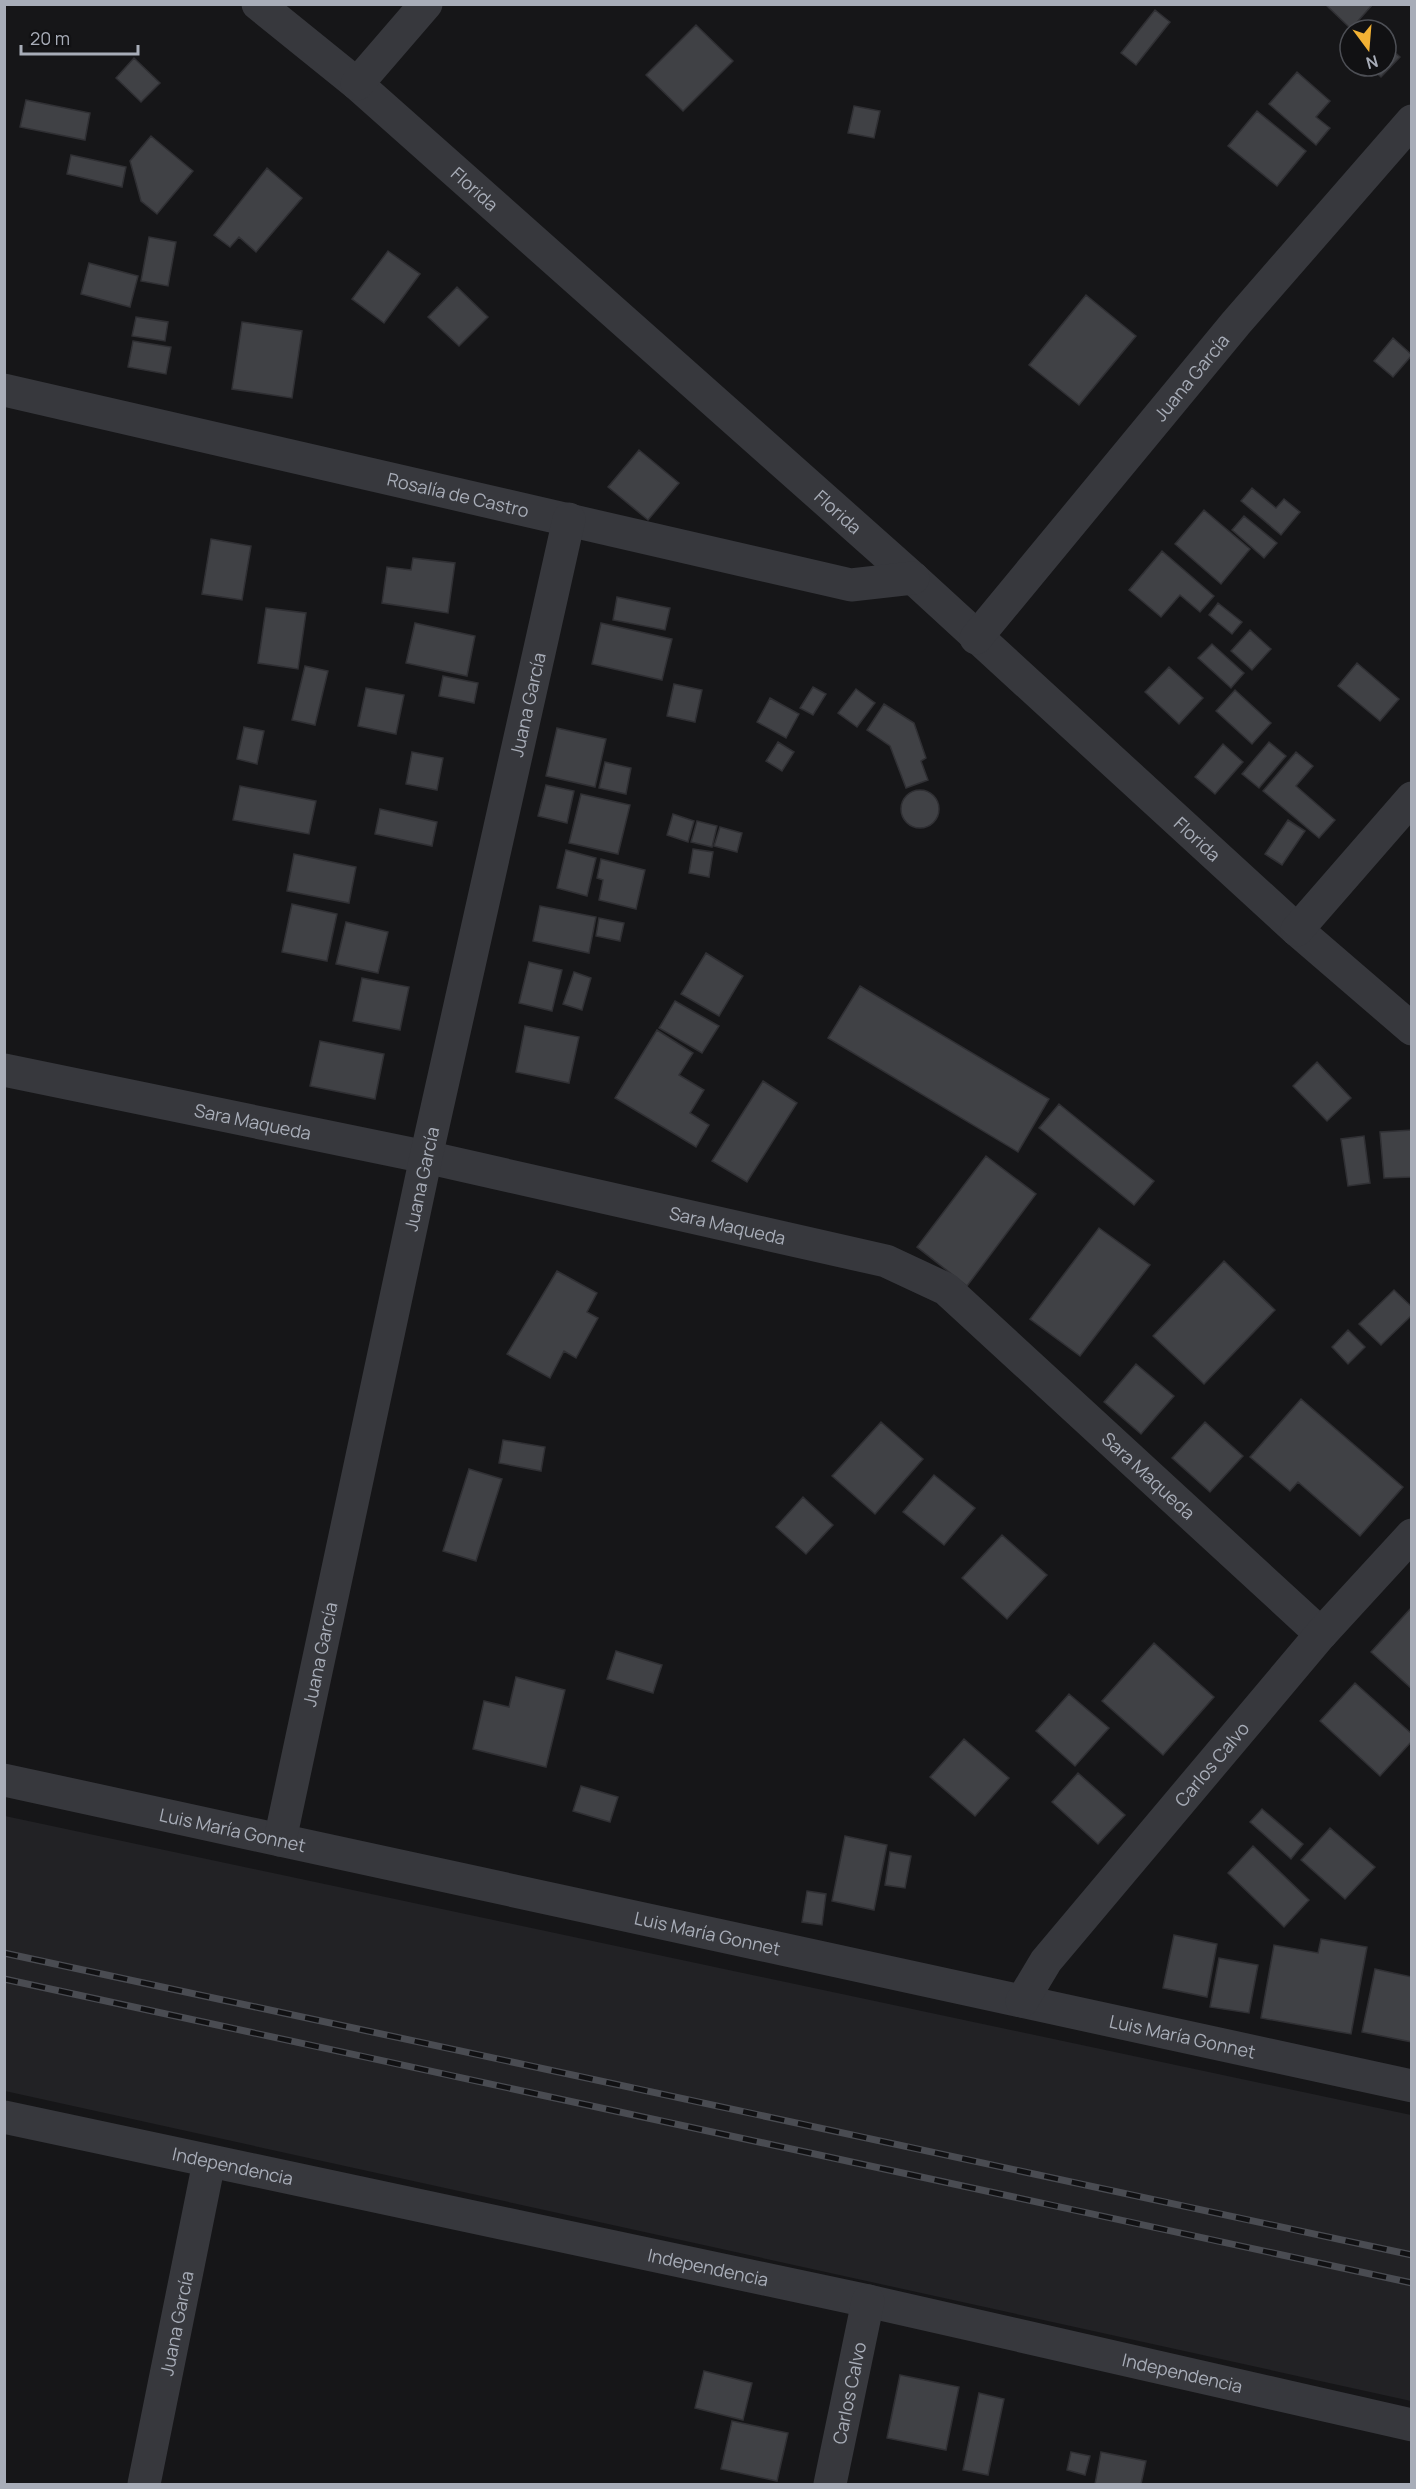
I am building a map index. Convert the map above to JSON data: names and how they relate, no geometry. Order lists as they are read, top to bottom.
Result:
{
  "streets": {
    "street": [
      "Florida",
      "Juana García",
      "Rosalía de Castro",
      "Sara Maqueda",
      "Carlos Calvo",
      "Luis María Gonnet",
      "Independencia"
    ]
  },
  "crossings": [
    ["Florida", "Juana García"],
    ["Florida", "Rosalía de Castro"],
    ["Juana García", "Rosalía de Castro"],
    ["Juana García", "Sara Maqueda"],
    ["Juana García", "Luis María Gonnet"],
    ["Juana García", "Independencia"],
    ["Sara Maqueda", "Carlos Calvo"],
    ["Carlos Calvo", "Luis María Gonnet"],
    ["Carlos Calvo", "Independencia"]
  ],
  "scale_bar": "20 m",
  "north": "bottom"
}
